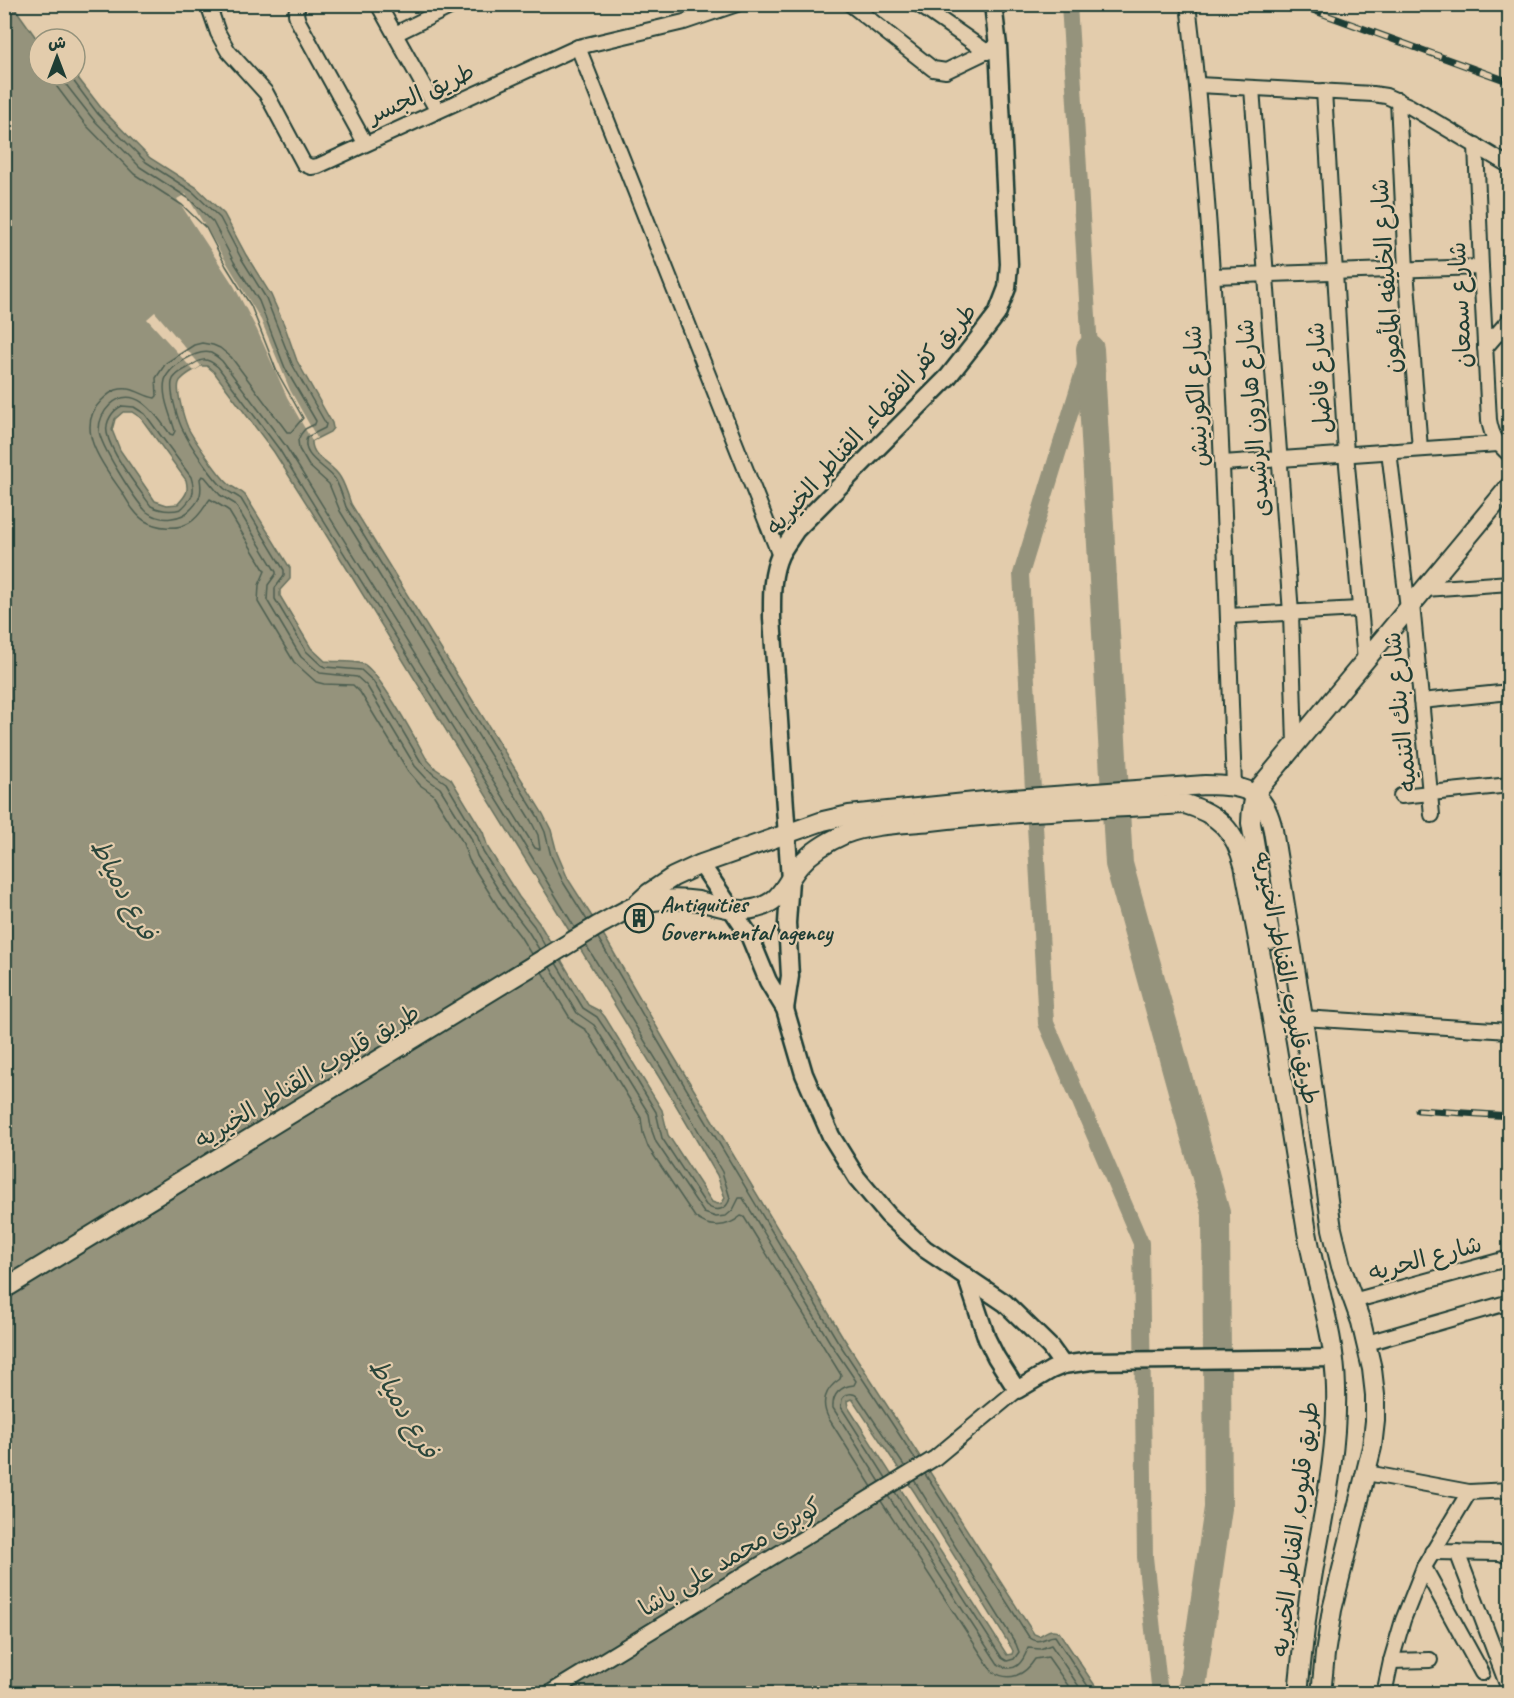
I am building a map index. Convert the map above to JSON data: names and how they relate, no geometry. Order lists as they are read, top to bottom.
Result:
{
  "streets": {
    "main road": ["طريق قليوب, القناطر الخيريه"],
    "street": [
      "طريق الجسر",
      "شارع الخليفه المأمون",
      "شارع سمعان",
      "شارع فاضل",
      "شارع الكورنيش",
      "شارع هارون الرشيدى",
      "طريق كفر الفقهاء, القناطر الخيريه",
      "شارع بنك التنميه",
      "شارع الحريه",
      "كوبرى محمد على باشا"
    ]
  },
  "crossings": [
    ["شارع الكورنيش", "طريق قليوب, القناطر الخيريه"],
    ["طريق كفر الفقهاء, القناطر الخيريه", "طريق قليوب, القناطر الخيريه"],
    ["طريق قليوب, القناطر الخيريه", "شارع الحريه"]
  ],
  "water": ["فرع دمياط"],
  "places": {
    "building": ["Antiquities Governmental agency"]
  },
  "north": "top"
}
